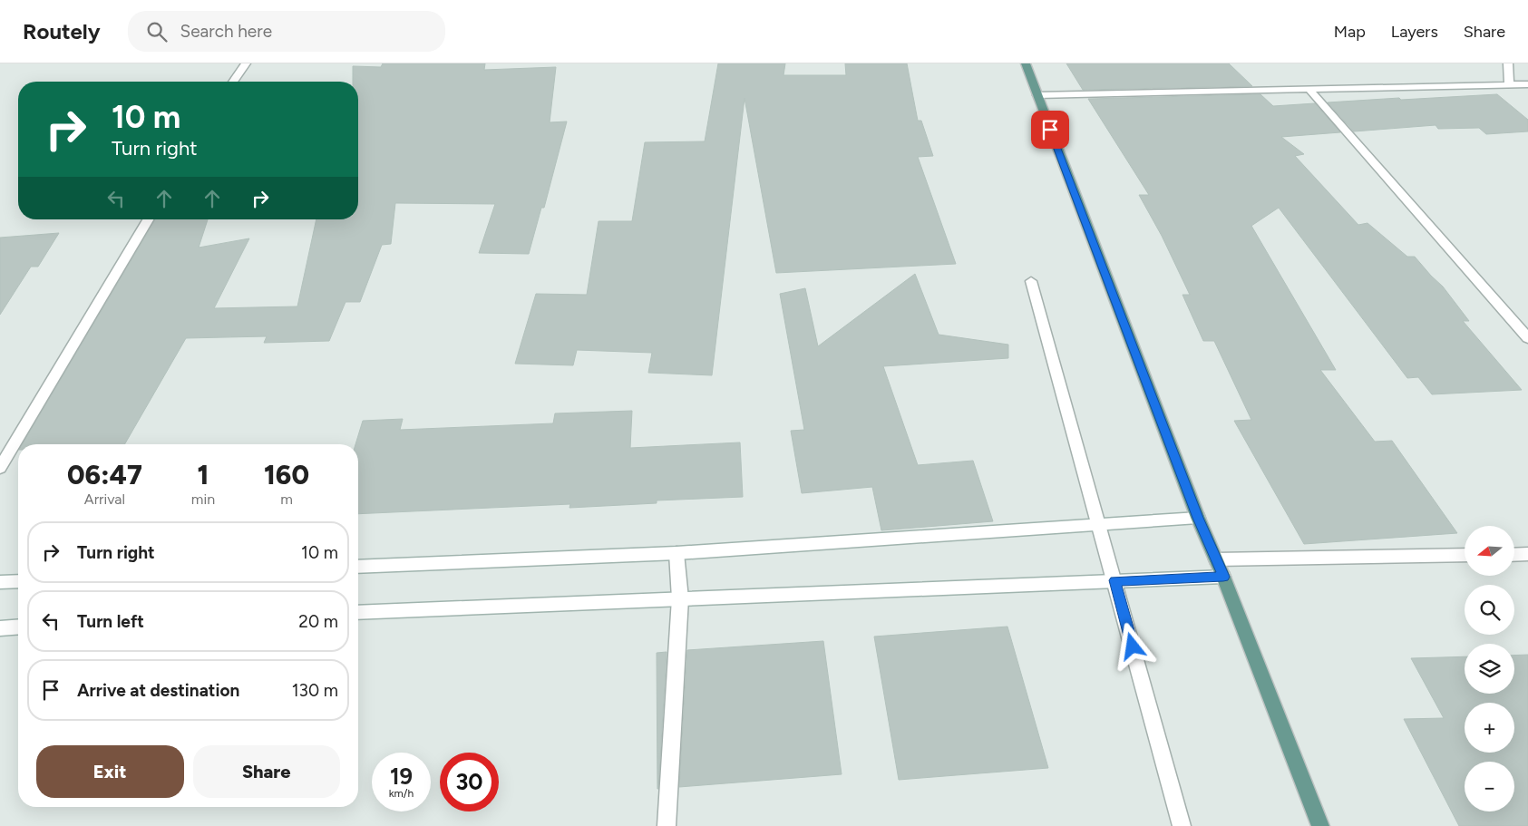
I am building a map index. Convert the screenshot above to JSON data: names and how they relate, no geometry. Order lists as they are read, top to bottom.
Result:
{
  "north": "left",
  "page": {
    "header": "Routely",
    "search": "Search here",
    "nav": ["Map", "Layers", "Share"],
    "turn": ["10 m", "Turn right"],
    "eta": [
      "06:47",
      "Arrival",
      "1",
      "min",
      "160",
      "m"
    ],
    "list": [
      {
        "name": "Turn right",
        "value": "10 m"
      },
      {
        "name": "Turn left",
        "value": "20 m"
      },
      {
        "name": "Arrive at destination",
        "value": "130 m"
      }
    ],
    "map_buttons": ["+", "−"],
    "buttons": ["Exit", "Share"],
    "speed": "19 km/h",
    "limit": "30"
  }
}
